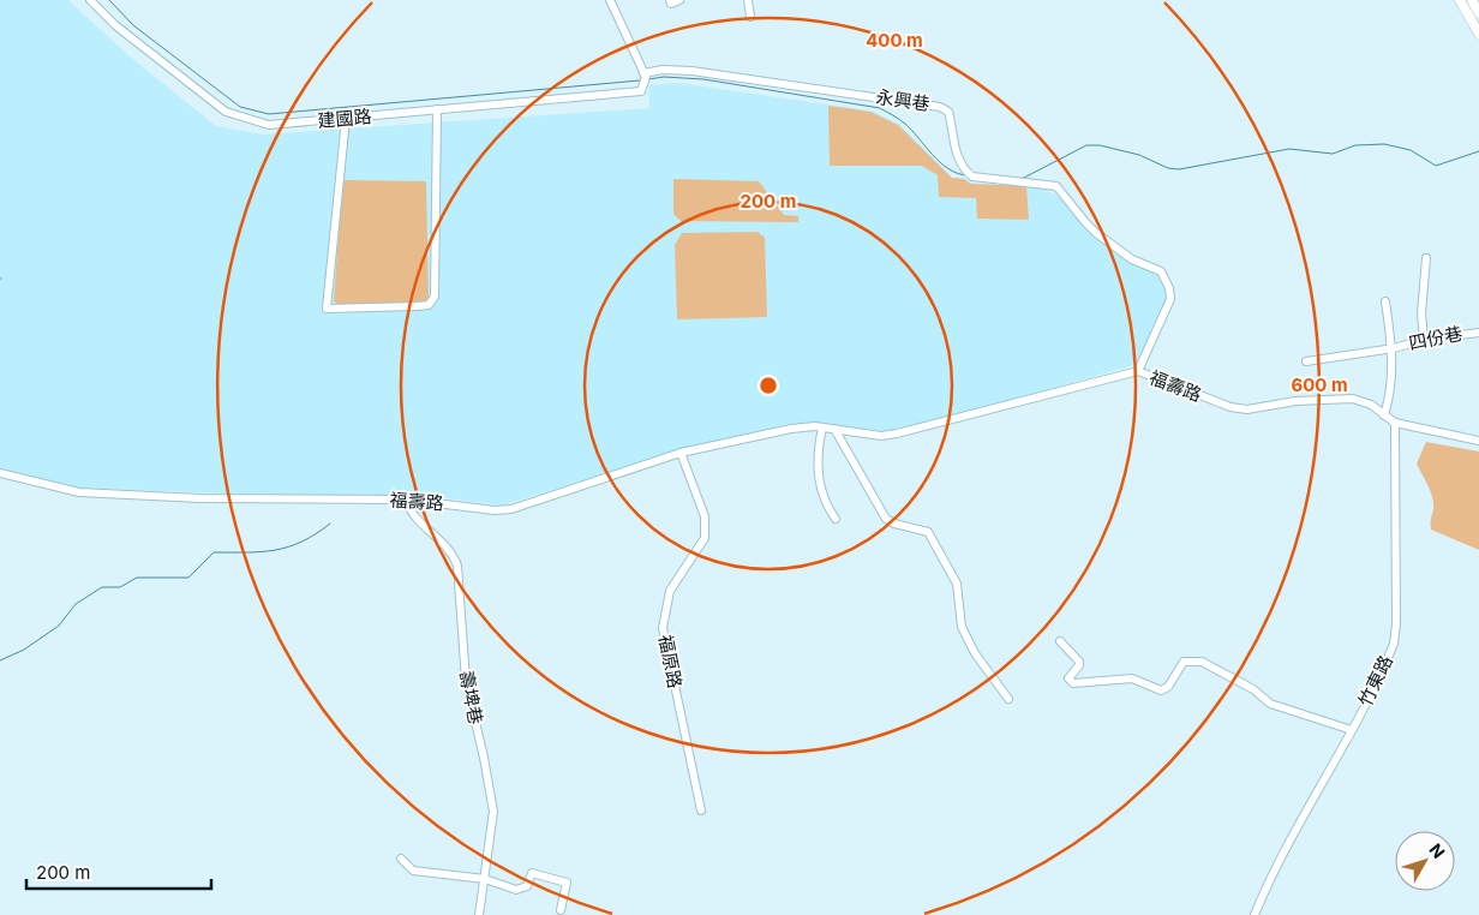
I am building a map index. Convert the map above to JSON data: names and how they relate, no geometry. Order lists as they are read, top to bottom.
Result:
{
  "streets": {
    "street": [
      "永興巷",
      "建國路",
      "四份巷",
      "福壽路",
      "福原路",
      "竹東路",
      "壽埤巷"
    ]
  },
  "crossings": [
    ["永興巷", "建國路"],
    ["永興巷", "福壽路"],
    ["四份巷", "福壽路"],
    ["福壽路", "福原路"],
    ["福壽路", "竹東路"],
    ["福壽路", "壽埤巷"]
  ],
  "scale_bar": "200 m",
  "north": "top right",
  "rings": ["400 m", "200 m", "600 m"]
}
